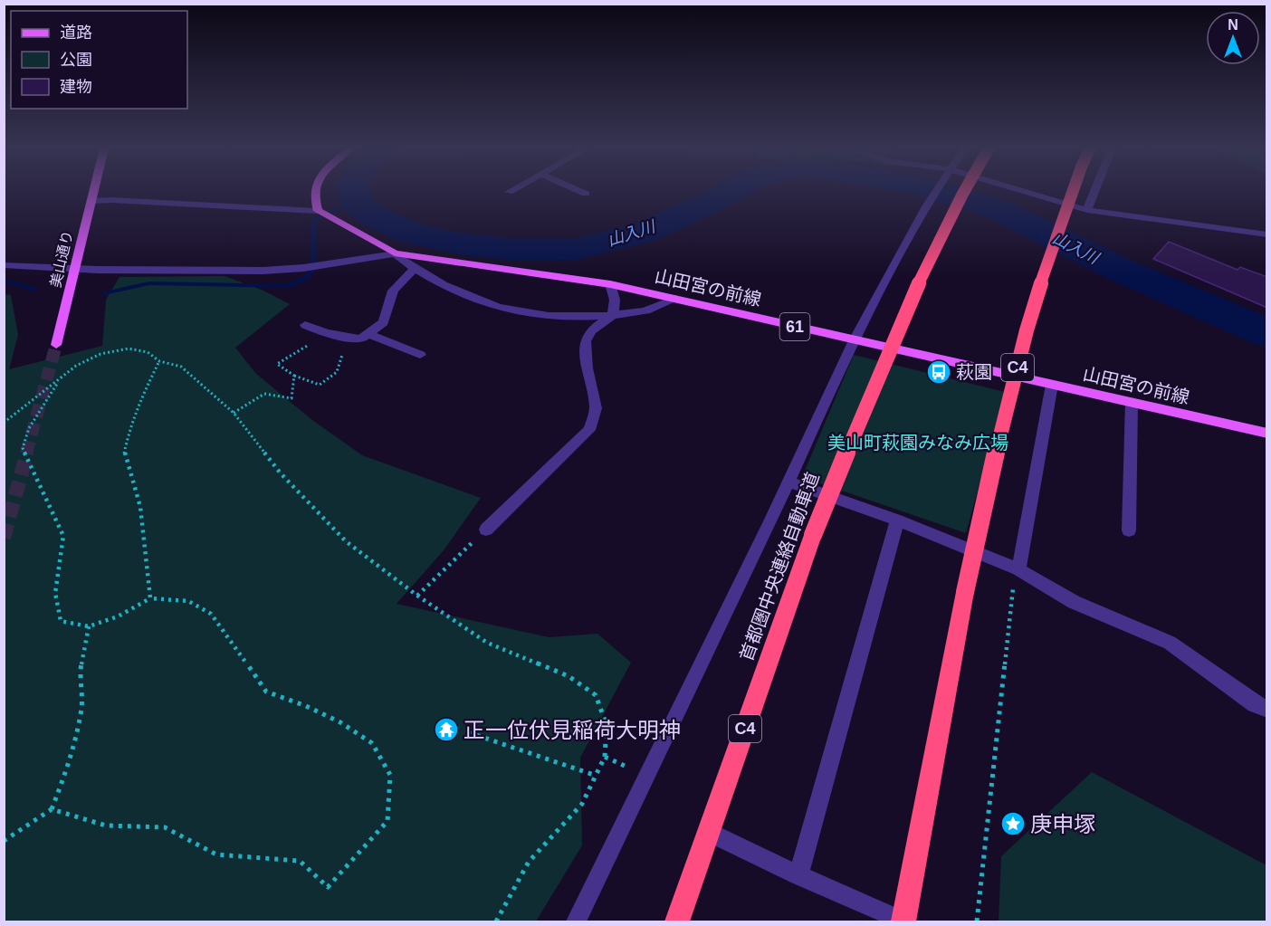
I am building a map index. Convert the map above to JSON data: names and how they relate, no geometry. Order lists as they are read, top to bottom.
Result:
{
  "streets": {
    "highway": ["C4", "首都圏中央連絡自動車道"],
    "main road": ["美山通り", "山田宮の前線", "61"]
  },
  "crossings": [
    ["山田宮の前線", "61"]
  ],
  "water": ["山入川"],
  "parks": ["美山町萩園みなみ広場"],
  "places": {
    "bus stop": ["萩園"],
    "temple": ["正一位伏見稲荷大明神"],
    "place": ["庚申塚"]
  },
  "legend": ["道路", "公園", "建物"],
  "north": "top"
}
